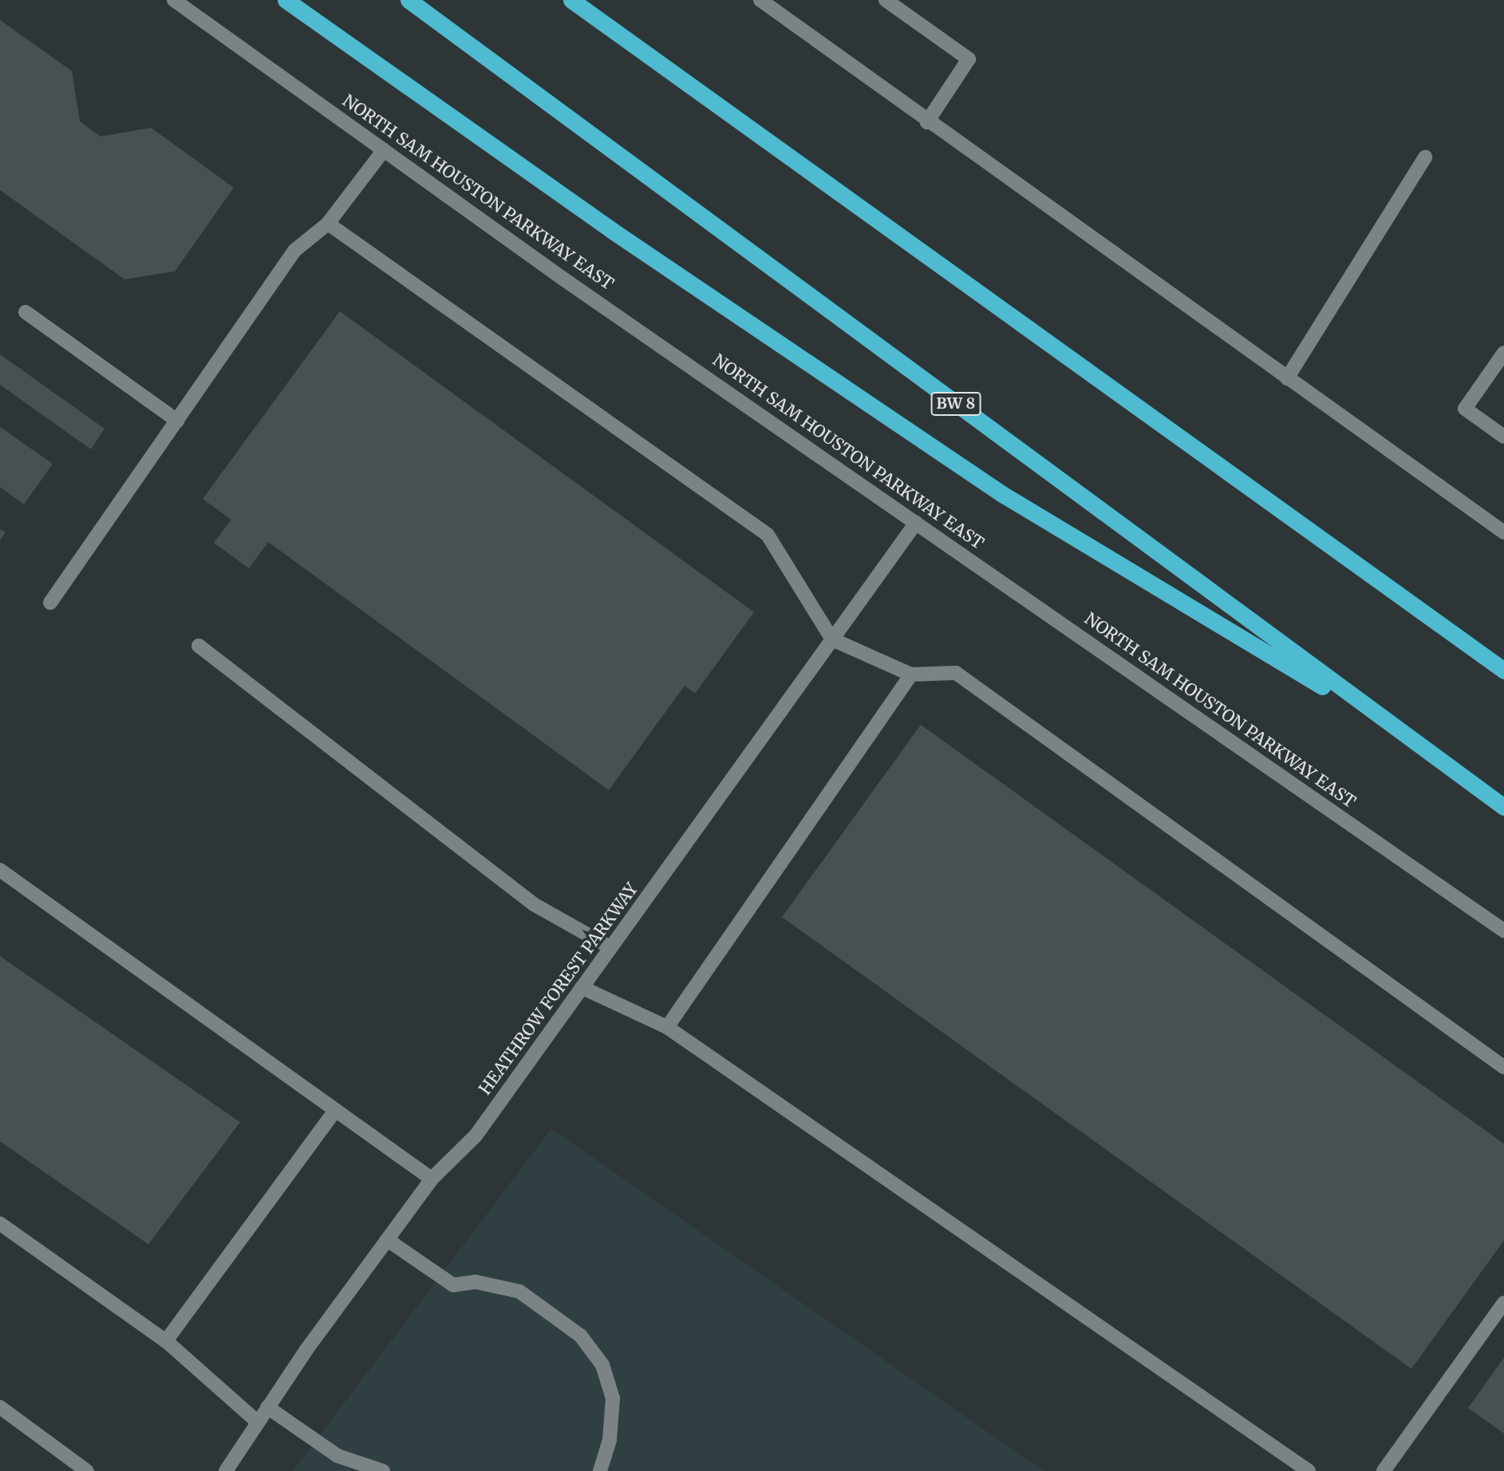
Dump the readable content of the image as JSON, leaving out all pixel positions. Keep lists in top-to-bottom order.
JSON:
{
  "streets": {
    "highway": ["BW 8"],
    "main road": ["NORTH SAM HOUSTON PARKWAY EAST", "HEATHROW FOREST PARKWAY"]
  },
  "crossings": [
    ["NORTH SAM HOUSTON PARKWAY EAST", "HEATHROW FOREST PARKWAY"]
  ]
}
